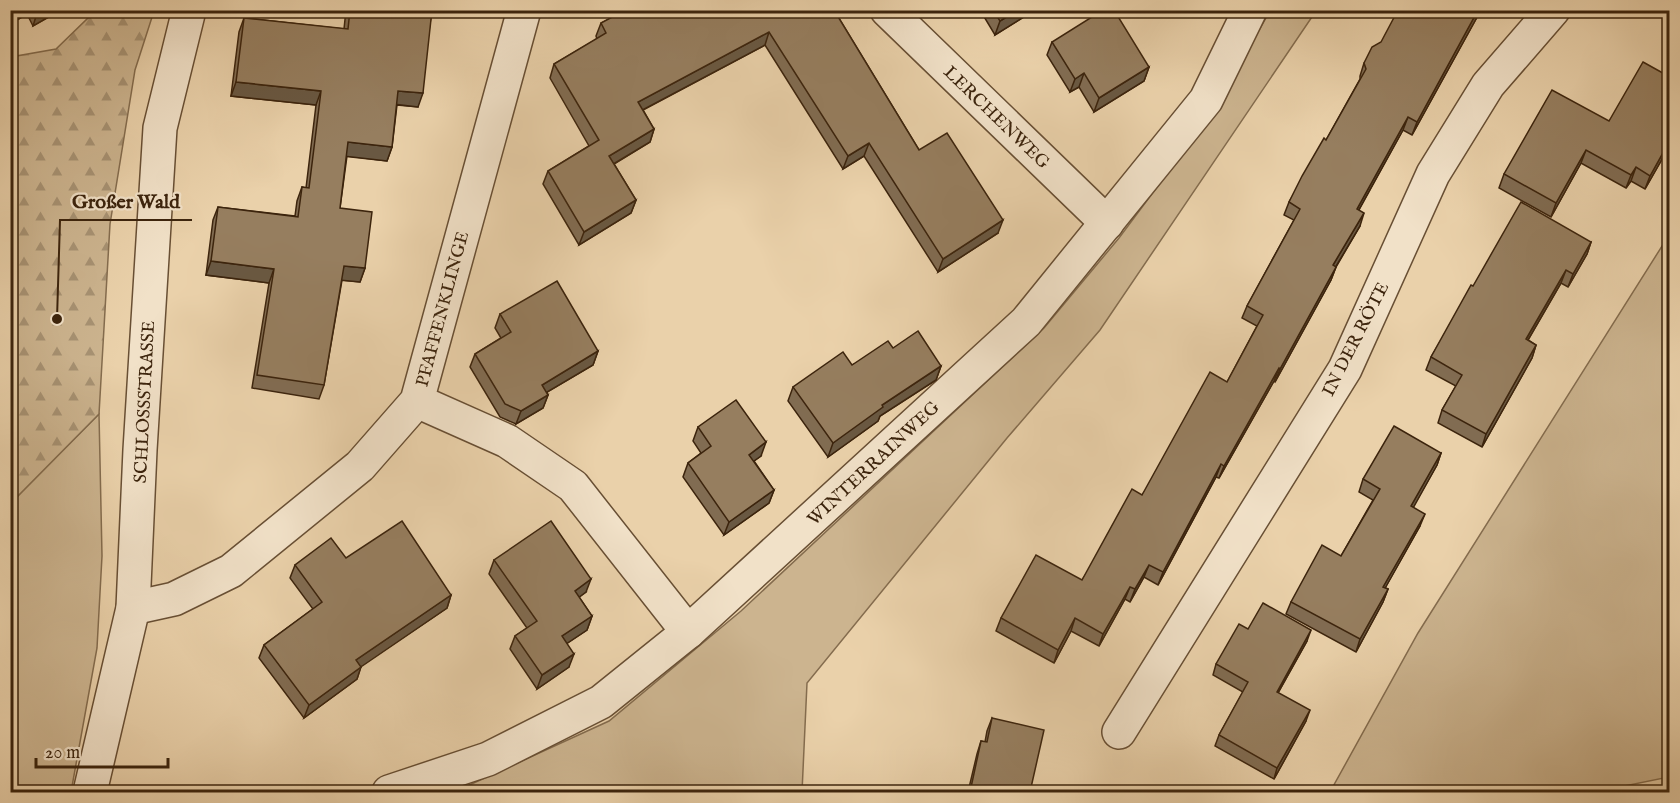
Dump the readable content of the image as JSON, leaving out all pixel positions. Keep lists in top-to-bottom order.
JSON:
{
  "streets": {
    "street": [
      "LERCHENWEG",
      "PFAFFENKLINGE",
      "IN DER RÖTE",
      "SCHLOSSSTRASSE",
      "WINTERRAINWEG"
    ]
  },
  "crossings": [
    ["LERCHENWEG", "WINTERRAINWEG"],
    ["PFAFFENKLINGE", "SCHLOSSSTRASSE"]
  ],
  "places": ["Großer Wald"],
  "scale_bar": "20 m"
}
